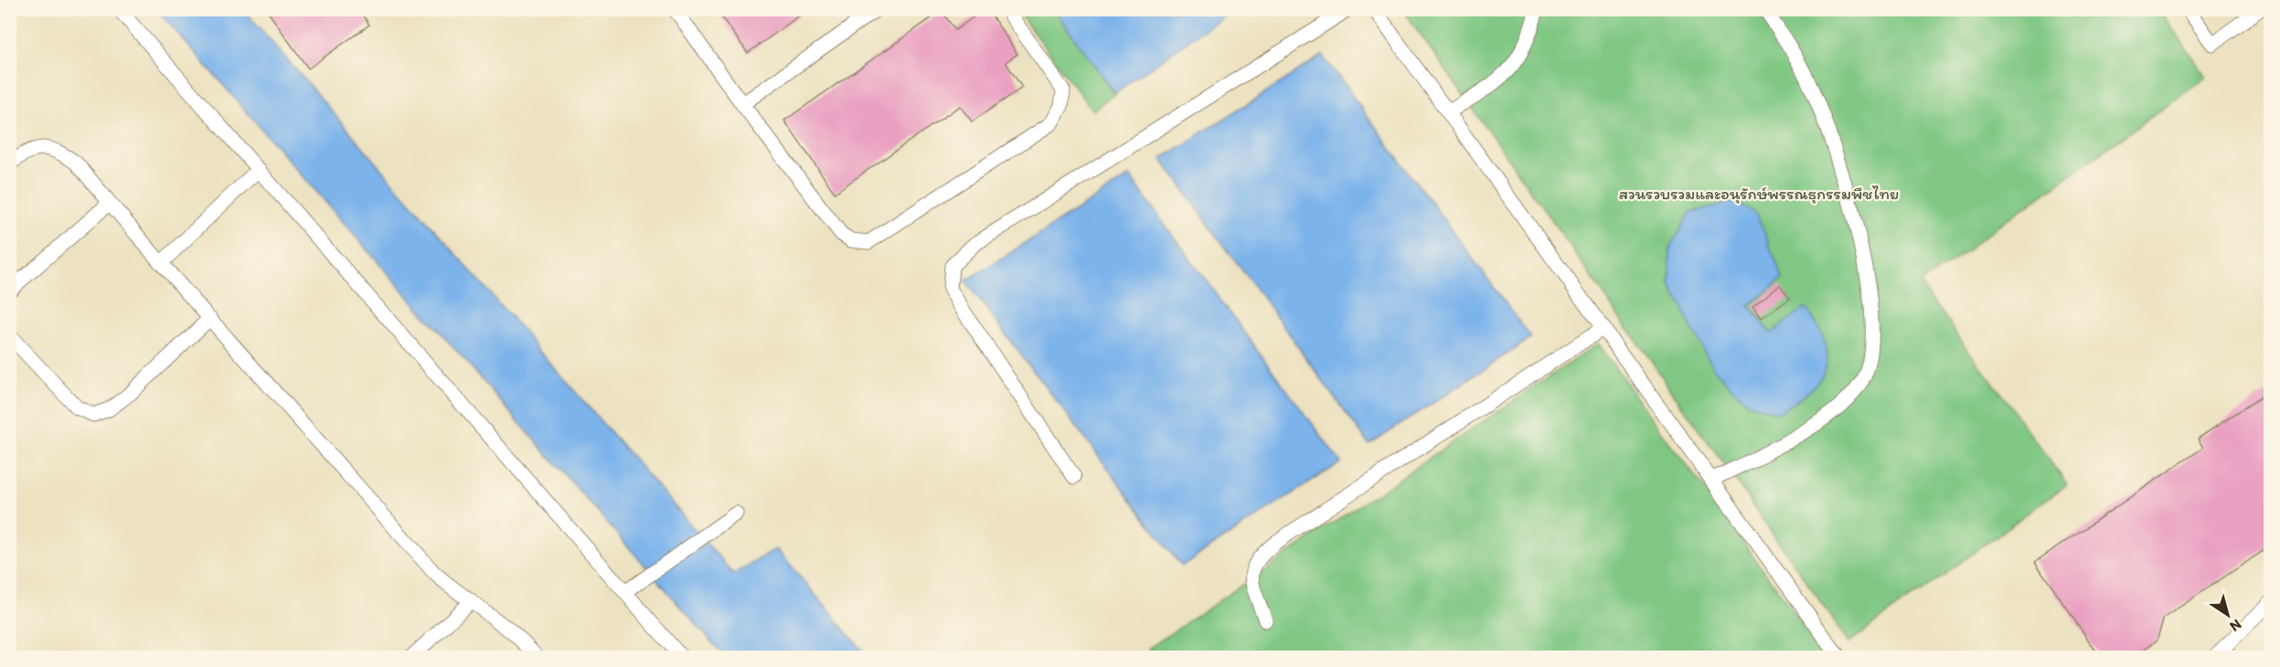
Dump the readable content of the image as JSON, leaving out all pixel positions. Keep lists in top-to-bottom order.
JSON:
{
  "parks": ["สวนรวบรวมและอนุรักษ์พรรณธุกรรมพืชไทย"],
  "north": "bottom right"
}
